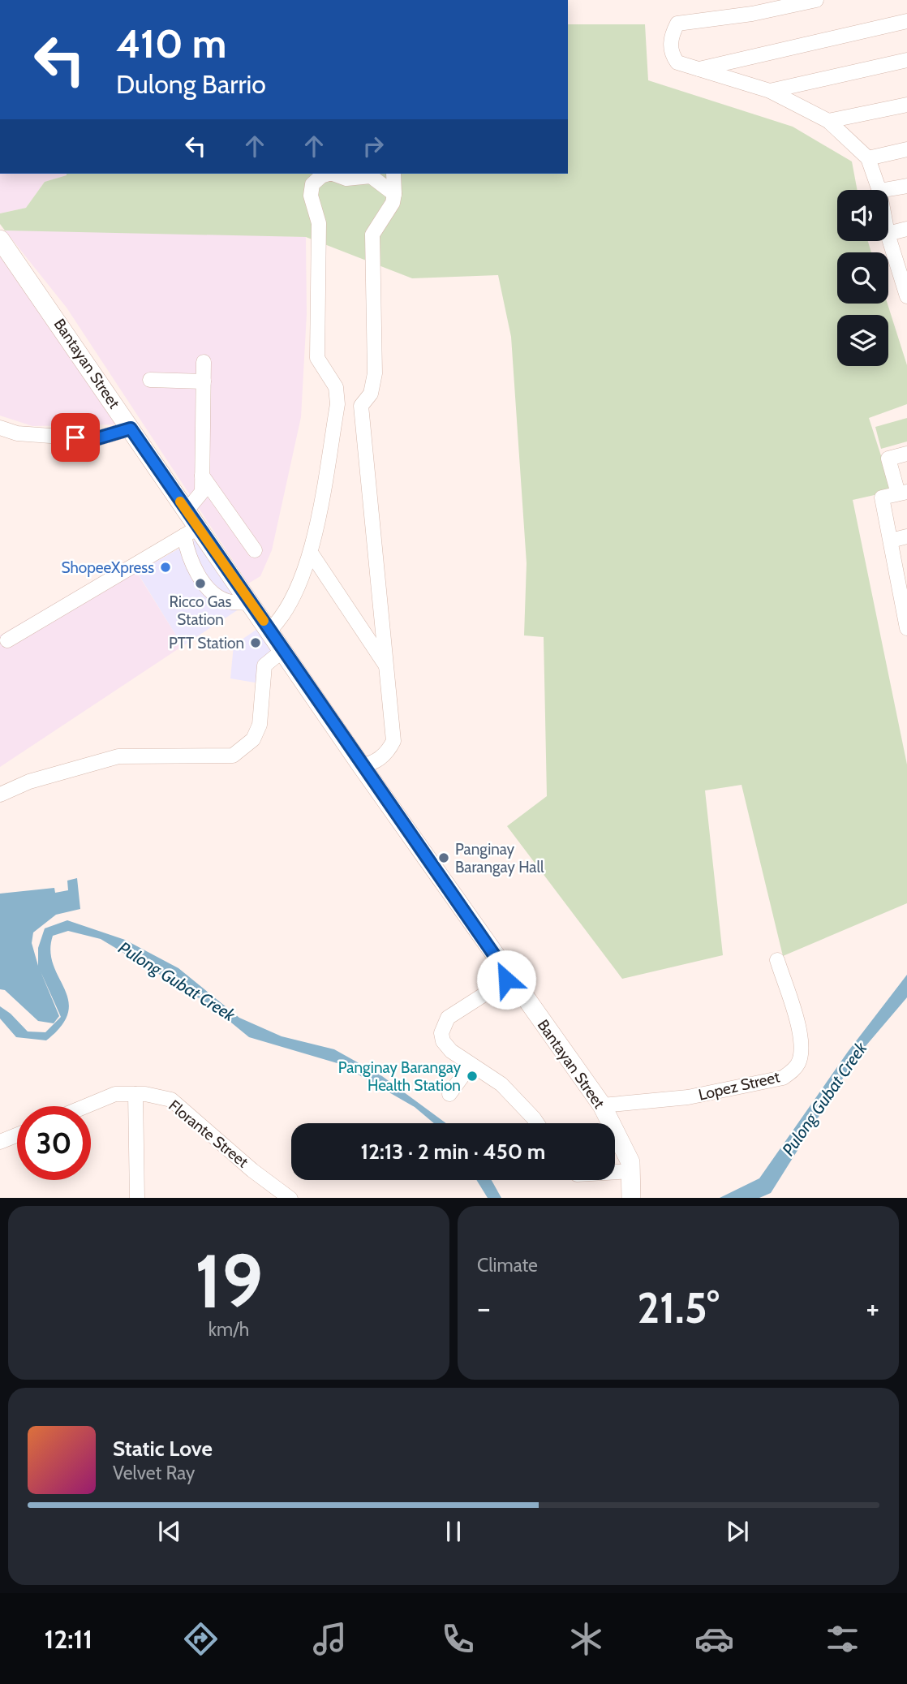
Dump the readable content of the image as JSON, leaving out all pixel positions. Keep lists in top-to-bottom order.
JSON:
{
  "streets": {
    "main road": ["Bantayan Street"],
    "street": ["Lopez Street", "Florante Street"]
  },
  "crossings": [
    ["Bantayan Street", "Lopez Street"]
  ],
  "water": ["Pulong Gubat Creek"],
  "places": [
    "ShopeeXpress",
    "Ricco Gas Station",
    "PTT Station",
    "Panginay Barangay Hall",
    "Panginay Barangay Health Station"
  ],
  "page": {
    "turn": ["410 m", "Dulong Barrio"],
    "limit": "30",
    "trip": "12:13 · 2 min · 450 m",
    "tile": [
      ["19", "km/h"],
      "Climate"
    ],
    "heat": ["−", "21.5°", "+"],
    "song": ["Static Love", "Velvet Ray"],
    "tabs": "12:11"
  }
}
